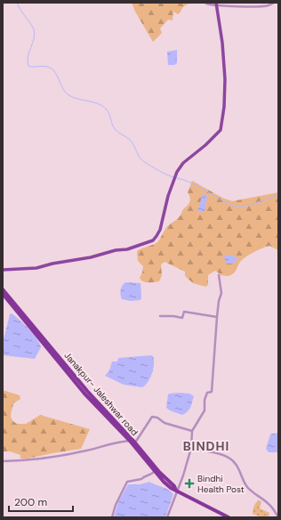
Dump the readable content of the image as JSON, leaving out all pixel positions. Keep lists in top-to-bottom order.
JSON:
{
  "streets": {
    "highway": ["Janakpur- Jaleshwar road"]
  },
  "districts": ["BINDHI"],
  "places": {
    "health": ["Bindhi Health Post"]
  },
  "scale_bar": "200 m"
}
